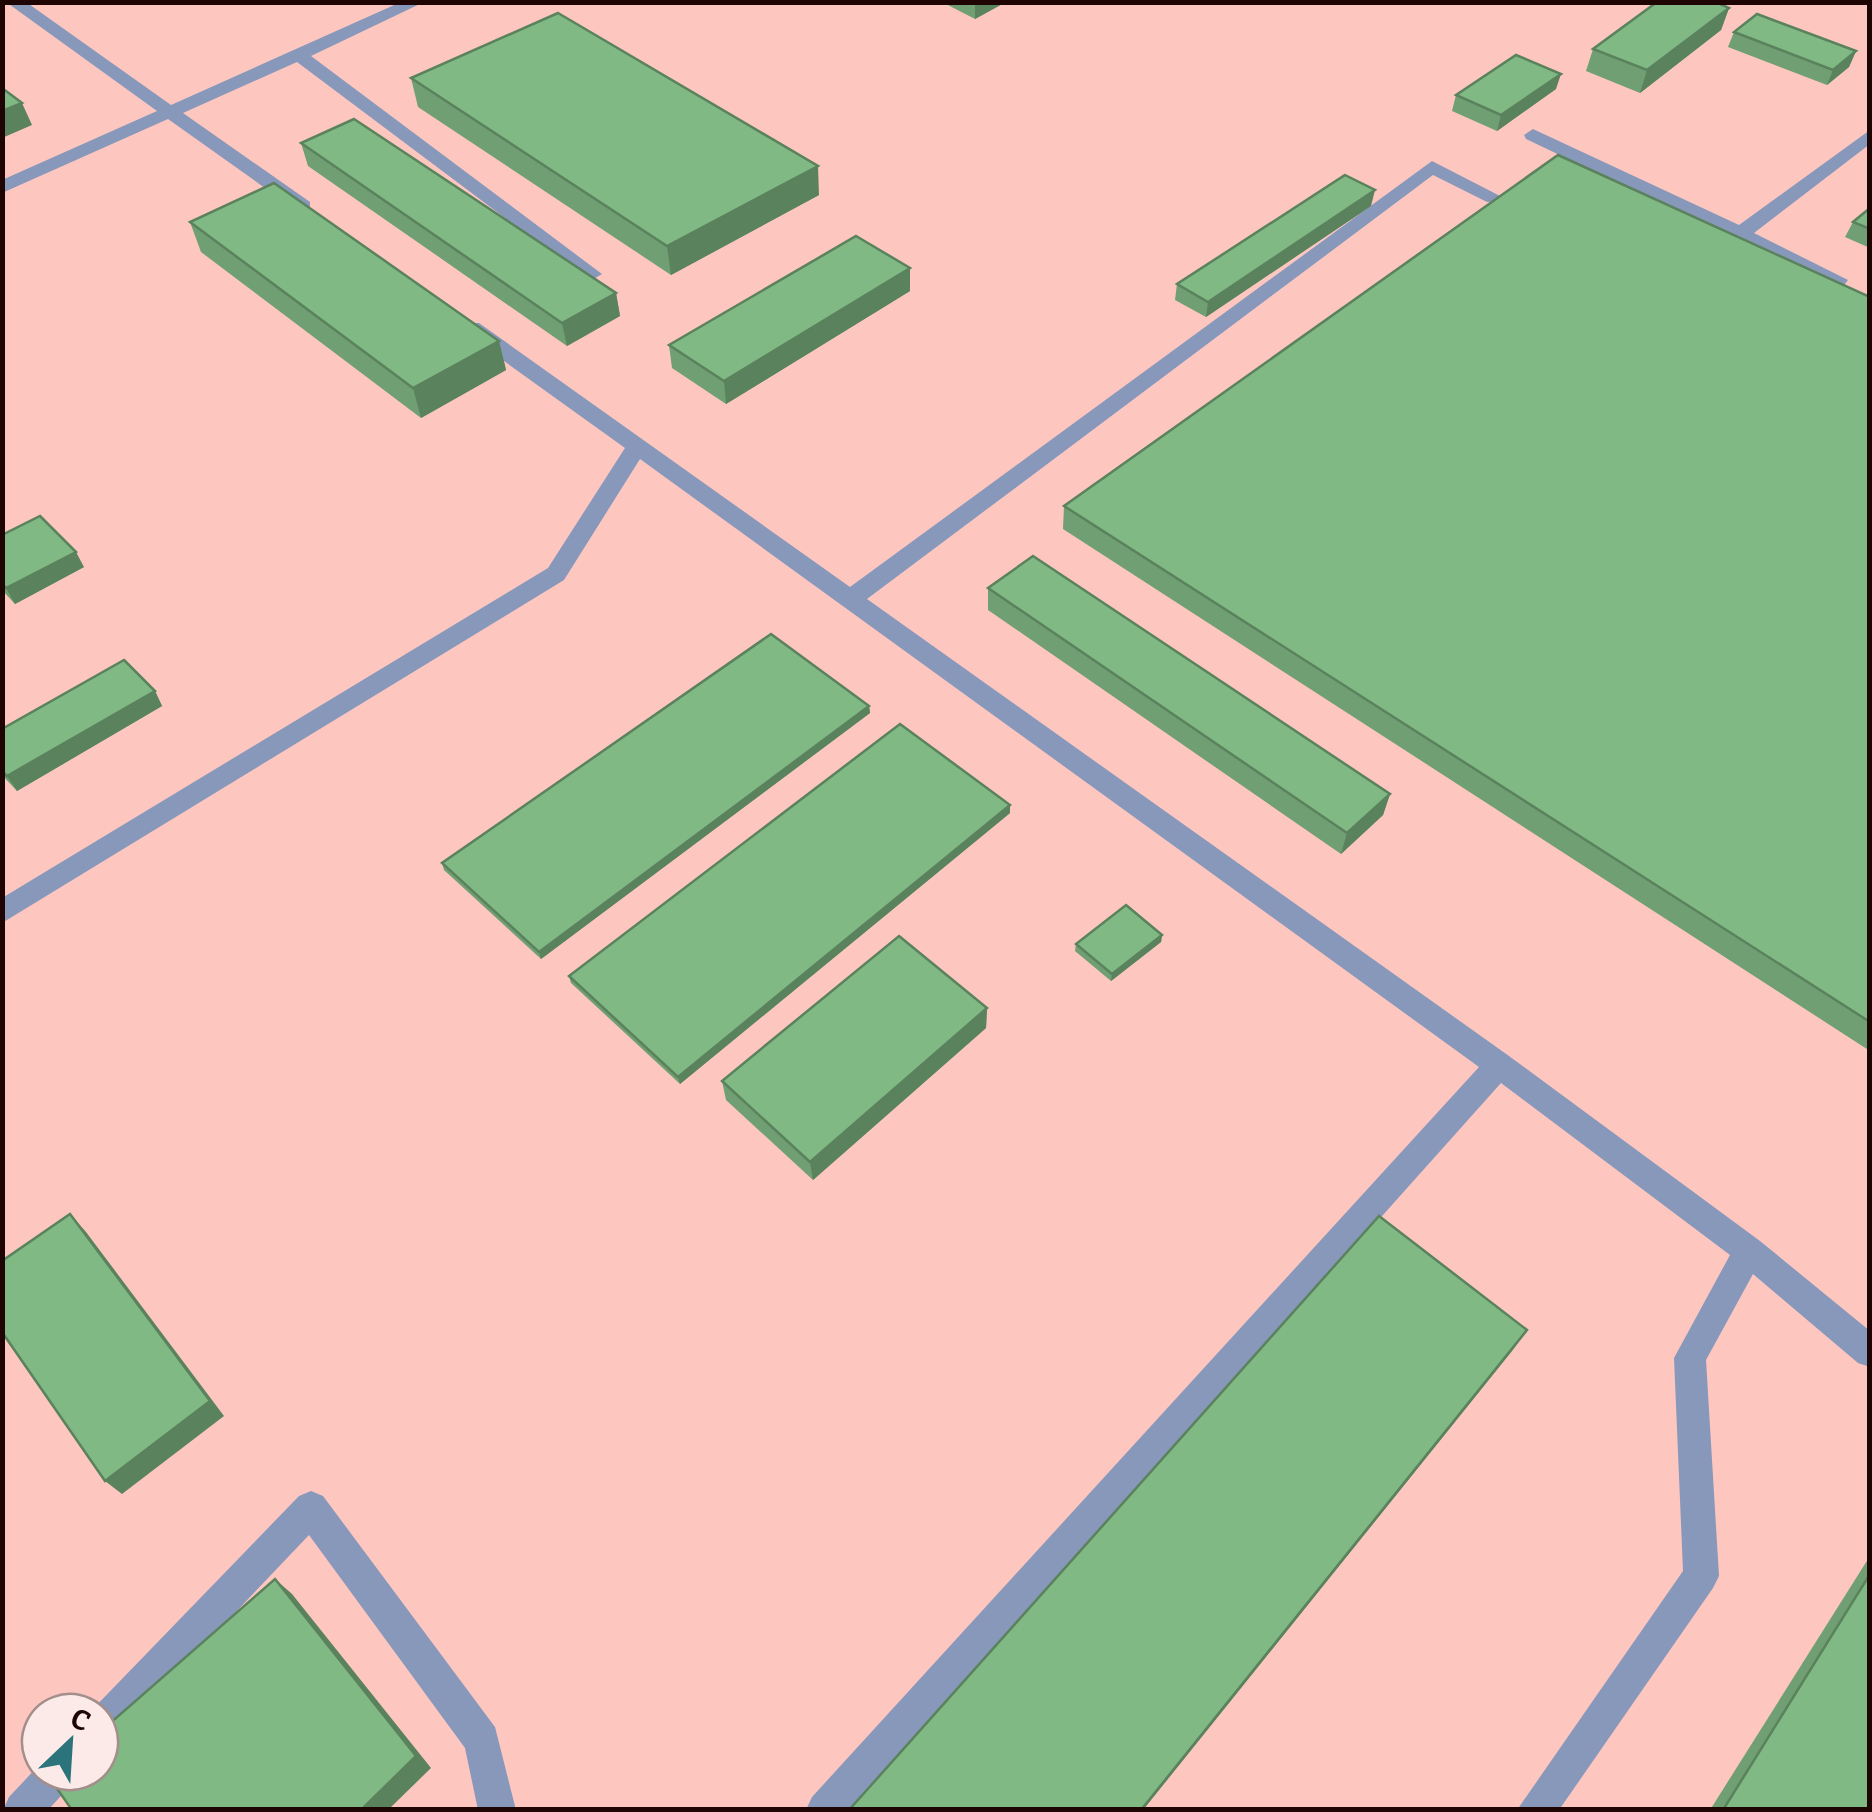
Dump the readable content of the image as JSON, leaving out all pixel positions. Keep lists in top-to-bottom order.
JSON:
{
  "north": "top right"
}
